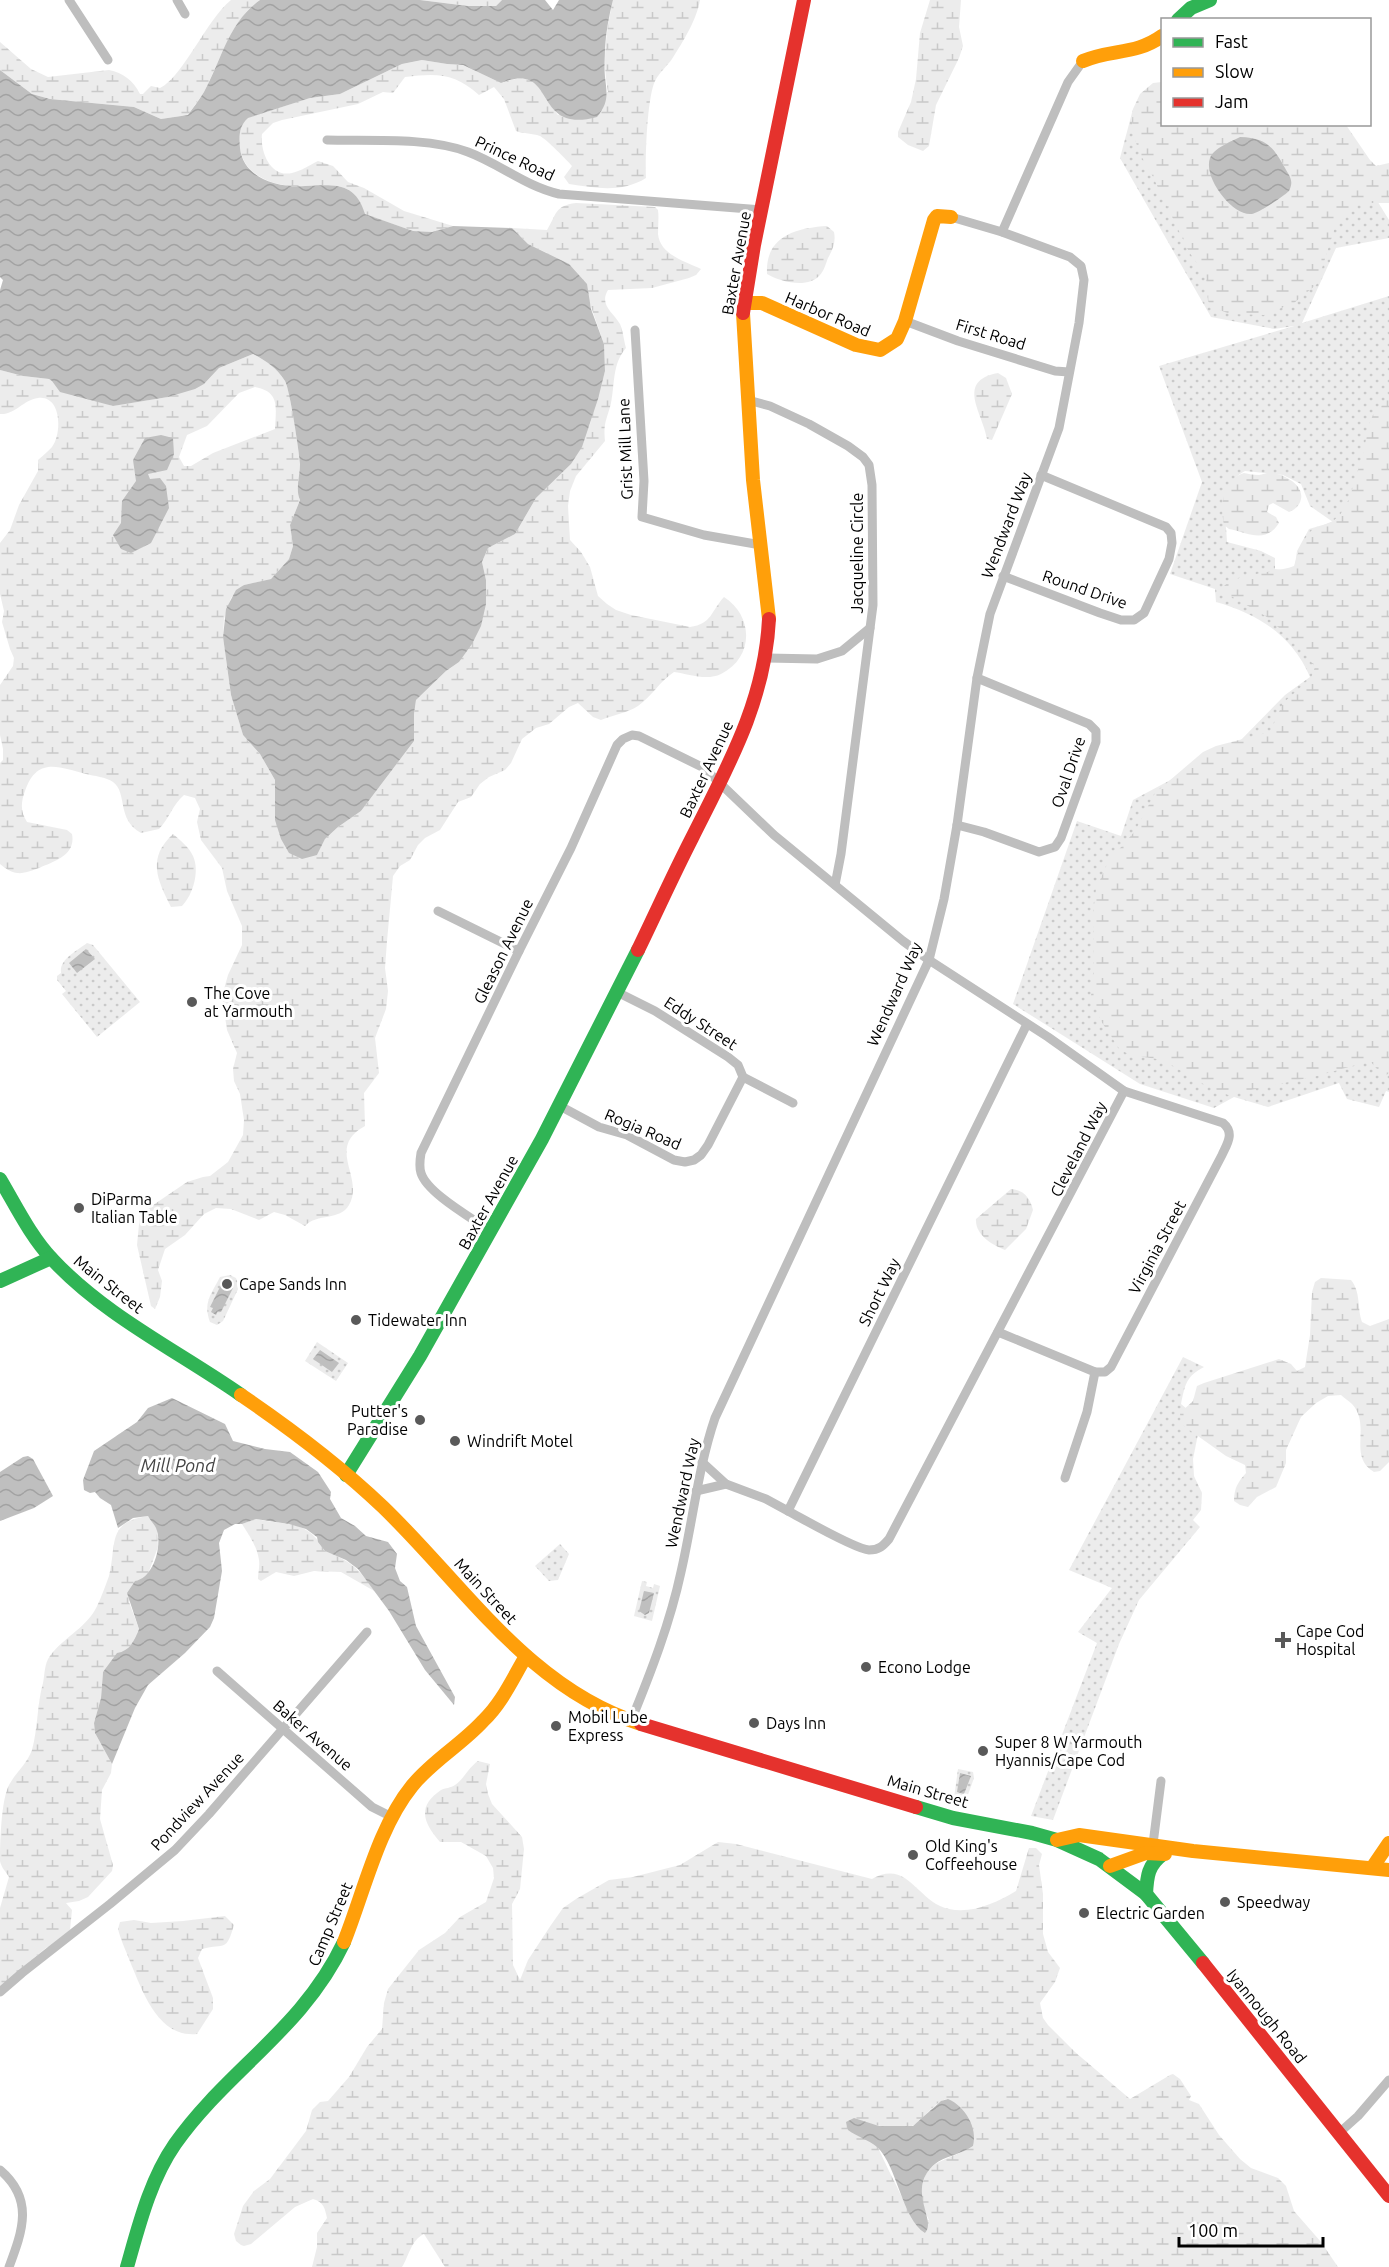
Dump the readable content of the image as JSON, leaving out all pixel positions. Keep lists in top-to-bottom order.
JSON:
{
  "streets": {
    "main road": [
      "Baxter Avenue",
      "Harbor Road",
      "Main Street",
      "Camp Street",
      "Iyannough Road"
    ],
    "street": [
      "Prince Road",
      "First Road",
      "Grist Mill Lane",
      "Wendward Way",
      "Jacqueline Circle",
      "Round Drive",
      "Oval Drive",
      "Gleason Avenue",
      "Eddy Street",
      "Rogia Road",
      "Cleveland Way",
      "Virginia Street",
      "Short Way",
      "Baker Avenue",
      "Pondview Avenue"
    ]
  },
  "crossings": [
    ["Prince Road", "Baxter Avenue"],
    ["Baxter Avenue", "Harbor Road"],
    ["Baxter Avenue", "Grist Mill Lane"],
    ["Baxter Avenue", "Jacqueline Circle"],
    ["Baxter Avenue", "Gleason Avenue"],
    ["Baxter Avenue", "Eddy Street"],
    ["Baxter Avenue", "Rogia Road"],
    ["Baxter Avenue", "Cleveland Way"],
    ["Baxter Avenue", "Main Street"],
    ["Harbor Road", "First Road"],
    ["First Road", "Wendward Way"],
    ["Wendward Way", "Round Drive"],
    ["Wendward Way", "Oval Drive"],
    ["Wendward Way", "Cleveland Way"],
    ["Wendward Way", "Main Street"],
    ["Jacqueline Circle", "Cleveland Way"],
    ["Gleason Avenue", "Cleveland Way"],
    ["Eddy Street", "Rogia Road"],
    ["Cleveland Way", "Virginia Street"],
    ["Cleveland Way", "Short Way"],
    ["Main Street", "Camp Street"],
    ["Main Street", "Iyannough Road"],
    ["Baker Avenue", "Pondview Avenue"],
    ["Baker Avenue", "Camp Street"]
  ],
  "water": ["Mill Pond"],
  "places": {
    "other": [
      "The Cove at Yarmouth",
      "DiParma Italian Table",
      "Cape Sands Inn",
      "Tidewater Inn",
      "Putter's Paradise",
      "Windrift Motel",
      "Econo Lodge",
      "Days Inn",
      "Mobil Lube Express",
      "Super 8 W Yarmouth Hyannis/Cape Cod",
      "Old King's Coffeehouse",
      "Speedway",
      "Electric Garden"
    ],
    "health": ["Cape Cod Hospital"]
  },
  "legend": ["Fast", "Slow", "Jam"],
  "scale_bar": "100 m"
}
